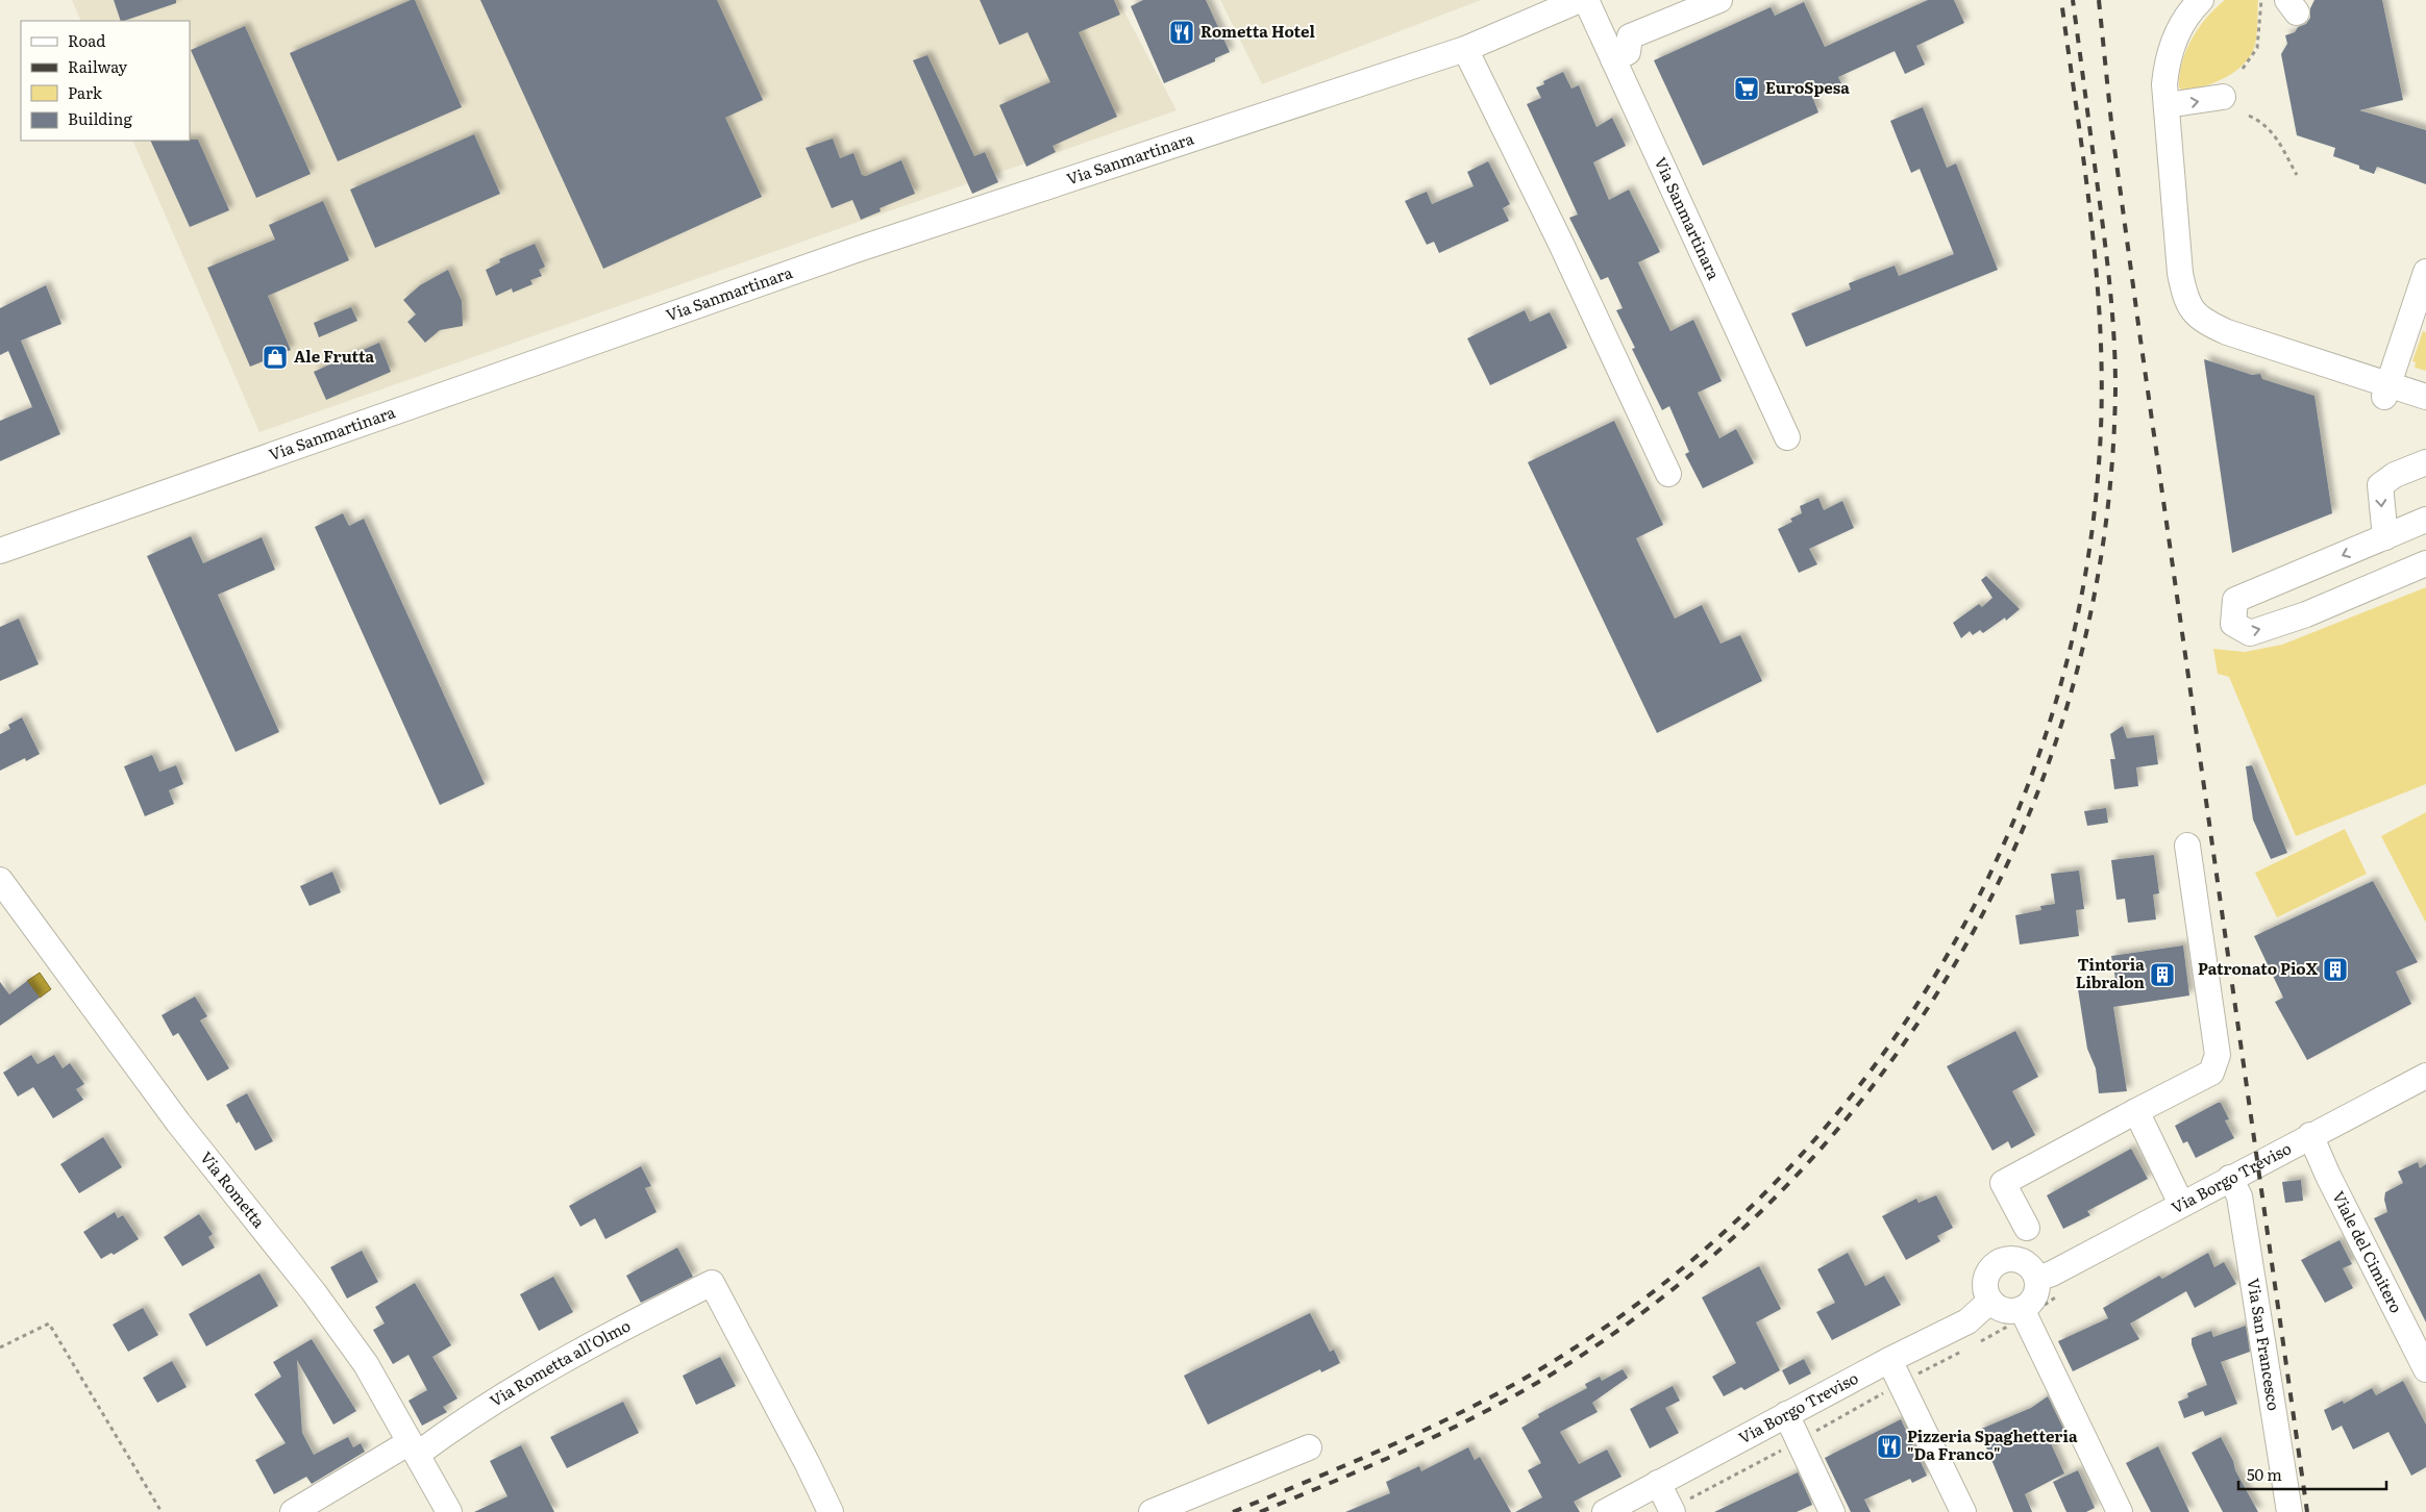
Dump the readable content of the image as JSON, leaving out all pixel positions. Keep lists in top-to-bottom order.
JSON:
{
  "streets": {
    "street": [
      "Via Sanmartinara",
      "Via Borgo Treviso",
      "Via Rometta",
      "Viale del Cimitero",
      "Via San Francesco",
      "Via Rometta all'Olmo"
    ]
  },
  "crossings": [
    ["Via Borgo Treviso", "Viale del Cimitero"],
    ["Via Borgo Treviso", "Via San Francesco"],
    ["Via Rometta", "Via Rometta all'Olmo"]
  ],
  "places": {
    "restaurant": ["Rometta Hotel", "Pizzeria Spaghetteria \"Da Franco\""],
    "supermarket": ["EuroSpesa"],
    "shop": ["Ale Frutta"],
    "building": ["Patronato PioX", "Tintoria Libralon"]
  },
  "legend": [
    "Road",
    "Railway",
    "Park",
    "Building"
  ],
  "scale_bar": "50 m"
}
